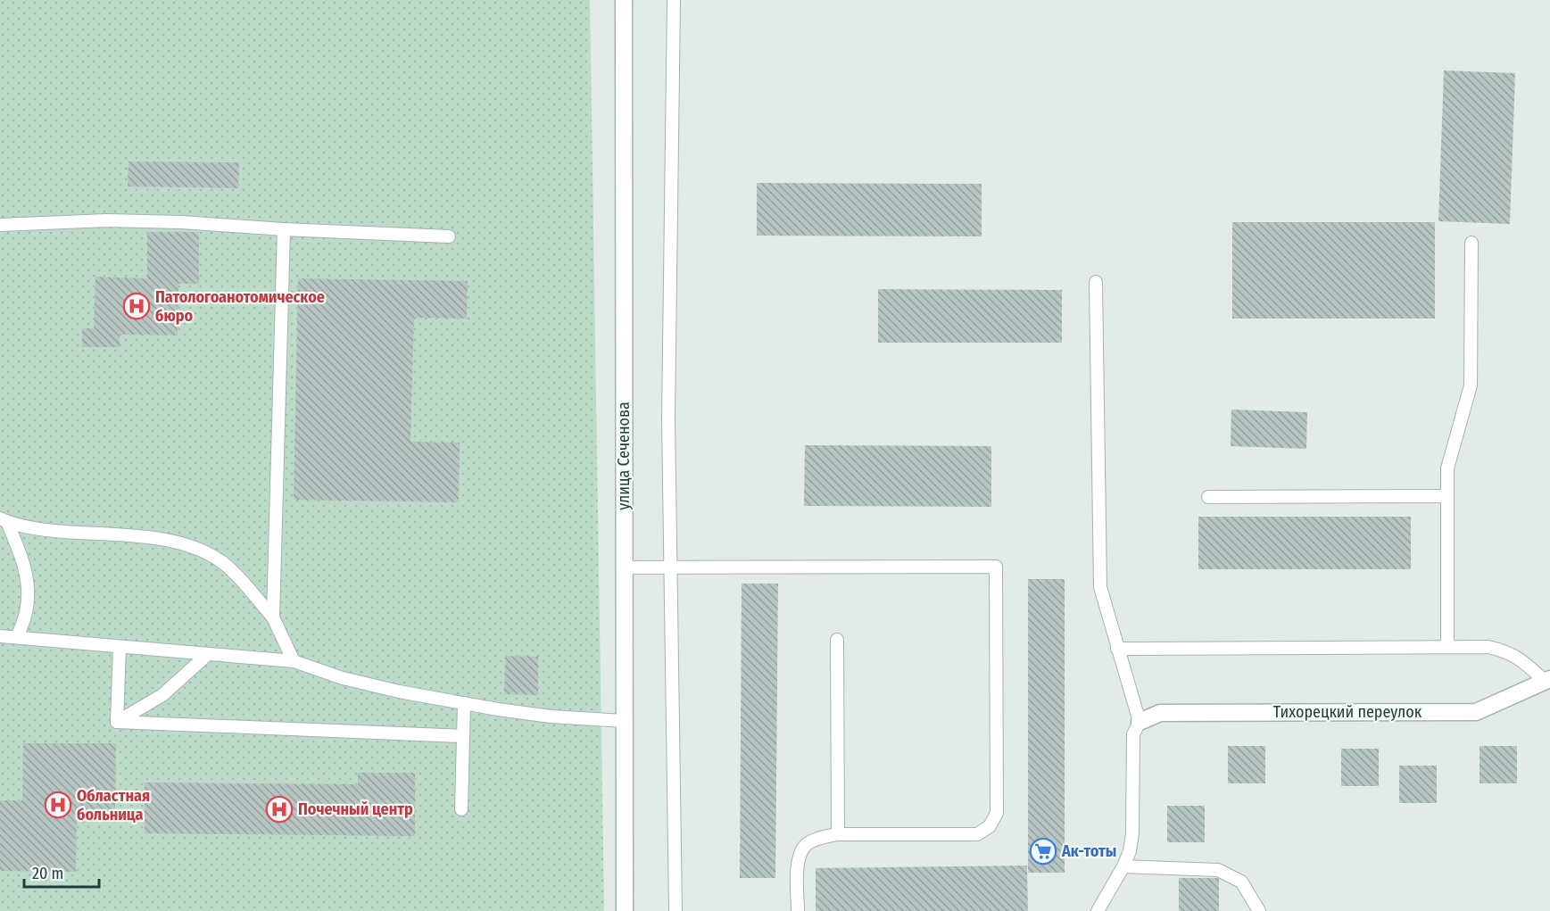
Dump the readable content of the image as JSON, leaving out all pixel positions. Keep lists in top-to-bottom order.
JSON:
{
  "streets": {
    "street": ["улица Сеченова", "Тихорецкий переулок"]
  },
  "places": {
    "hospital": ["Патологоанотомическое бюро", "Областная больница", "Почечный центр"],
    "supermarket": ["Ак-тоты"]
  },
  "scale_bar": "20 m"
}
